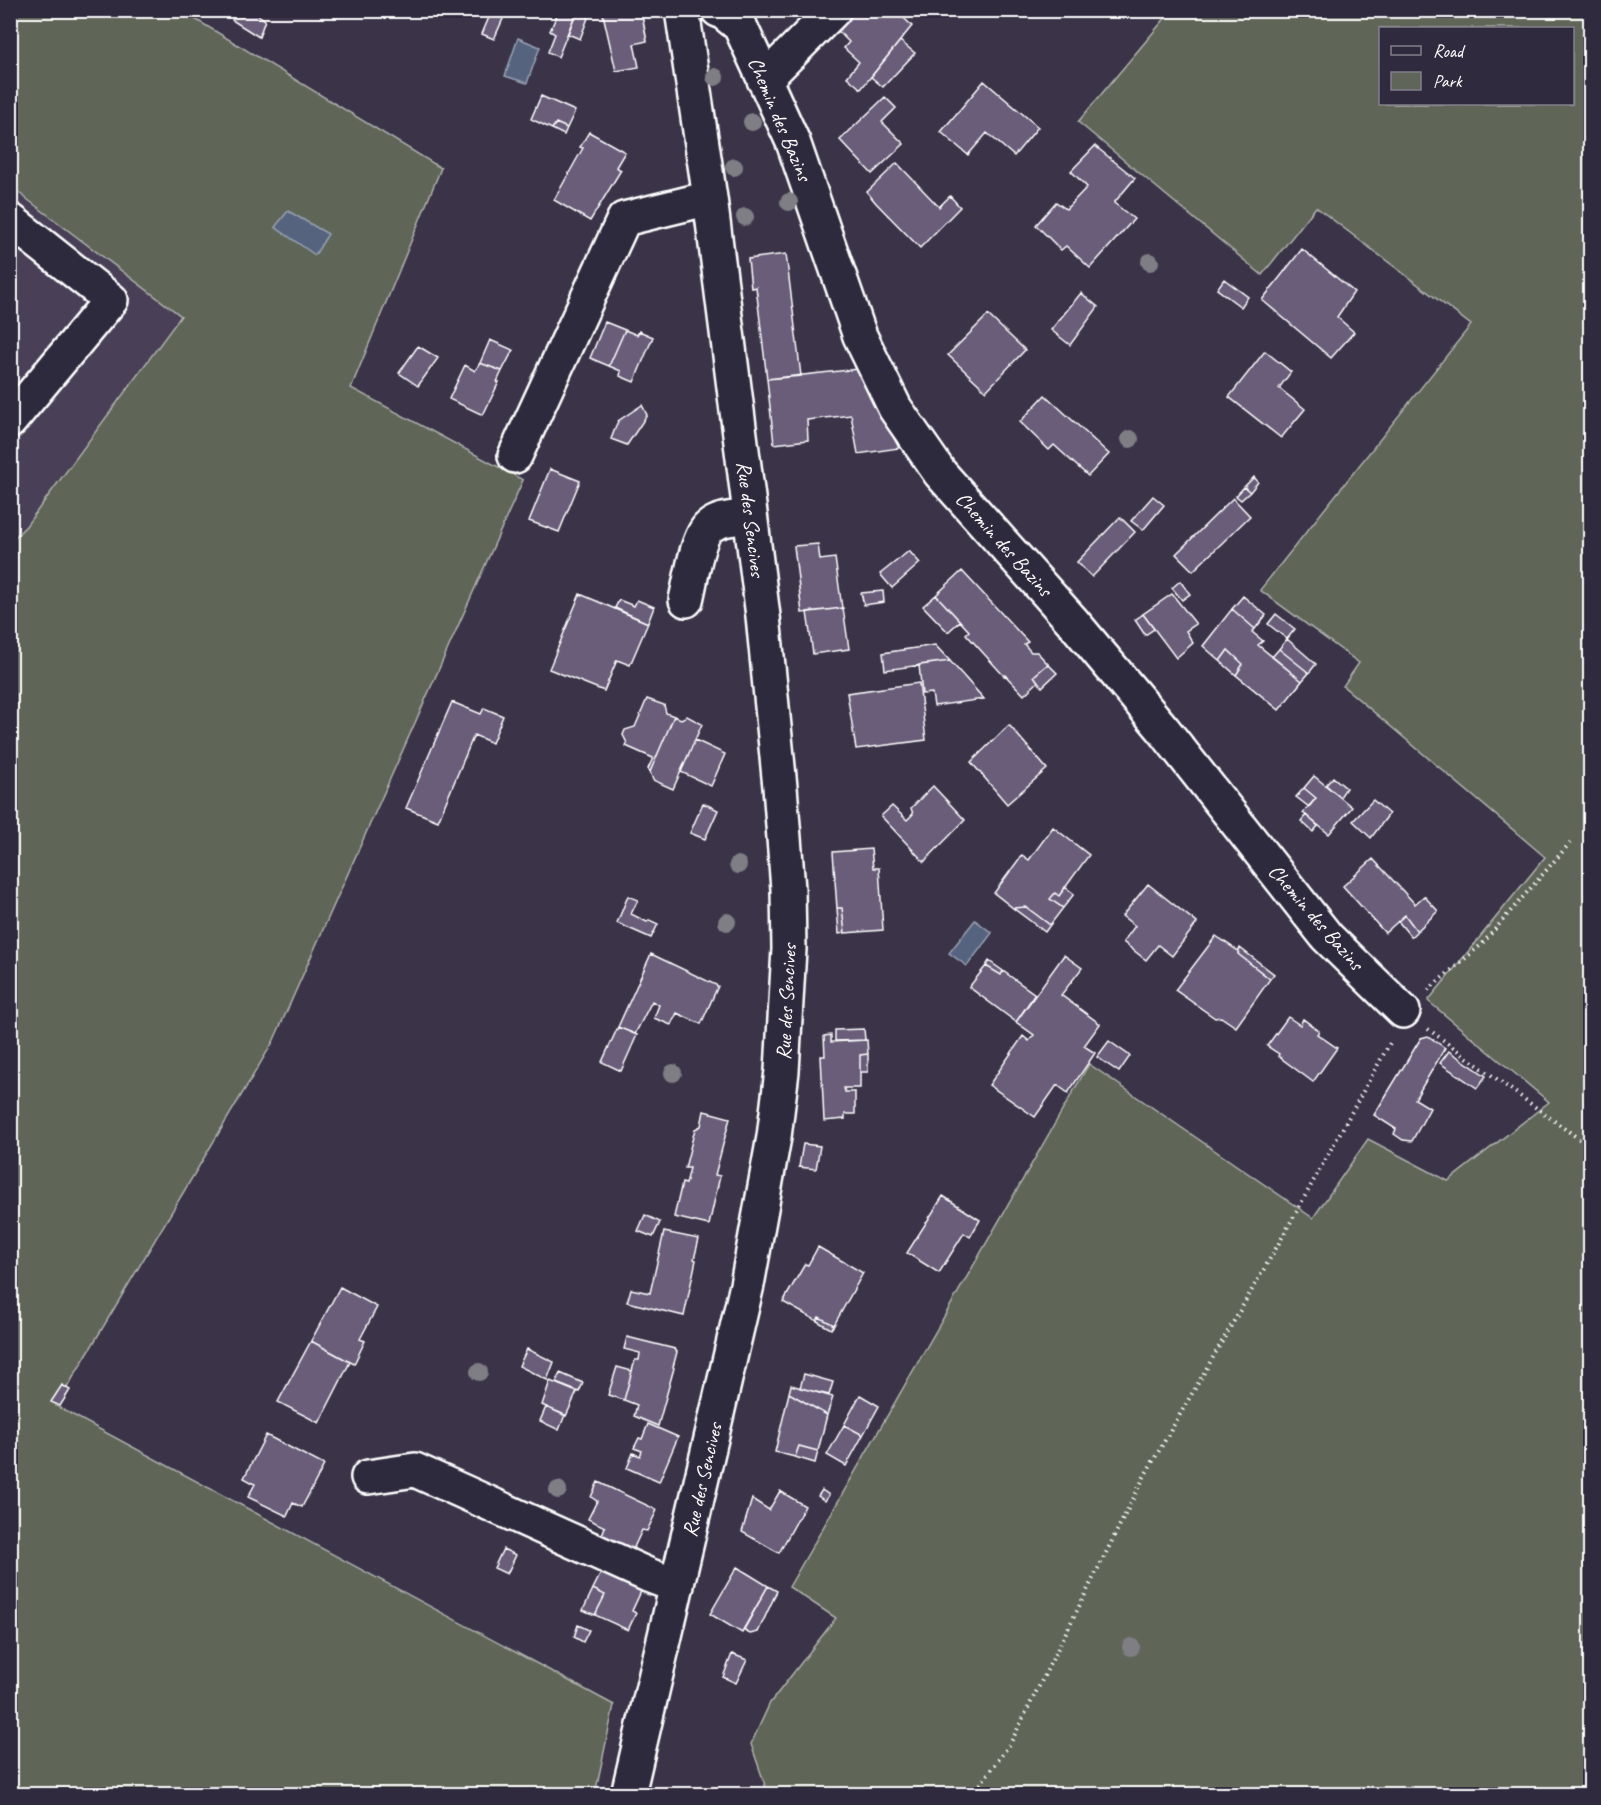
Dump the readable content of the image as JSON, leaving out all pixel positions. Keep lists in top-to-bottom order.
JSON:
{
  "streets": {
    "street": ["Chemin des Bazins", "Rue des Sencives"]
  },
  "legend": ["Road", "Park"]
}
